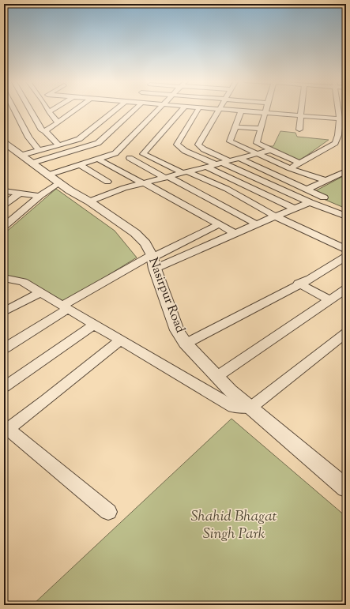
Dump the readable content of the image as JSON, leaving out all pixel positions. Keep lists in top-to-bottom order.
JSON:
{
  "streets": {
    "street": ["Nasirpur Road"]
  },
  "parks": ["Shahid Bhagat Singh Park"]
}
